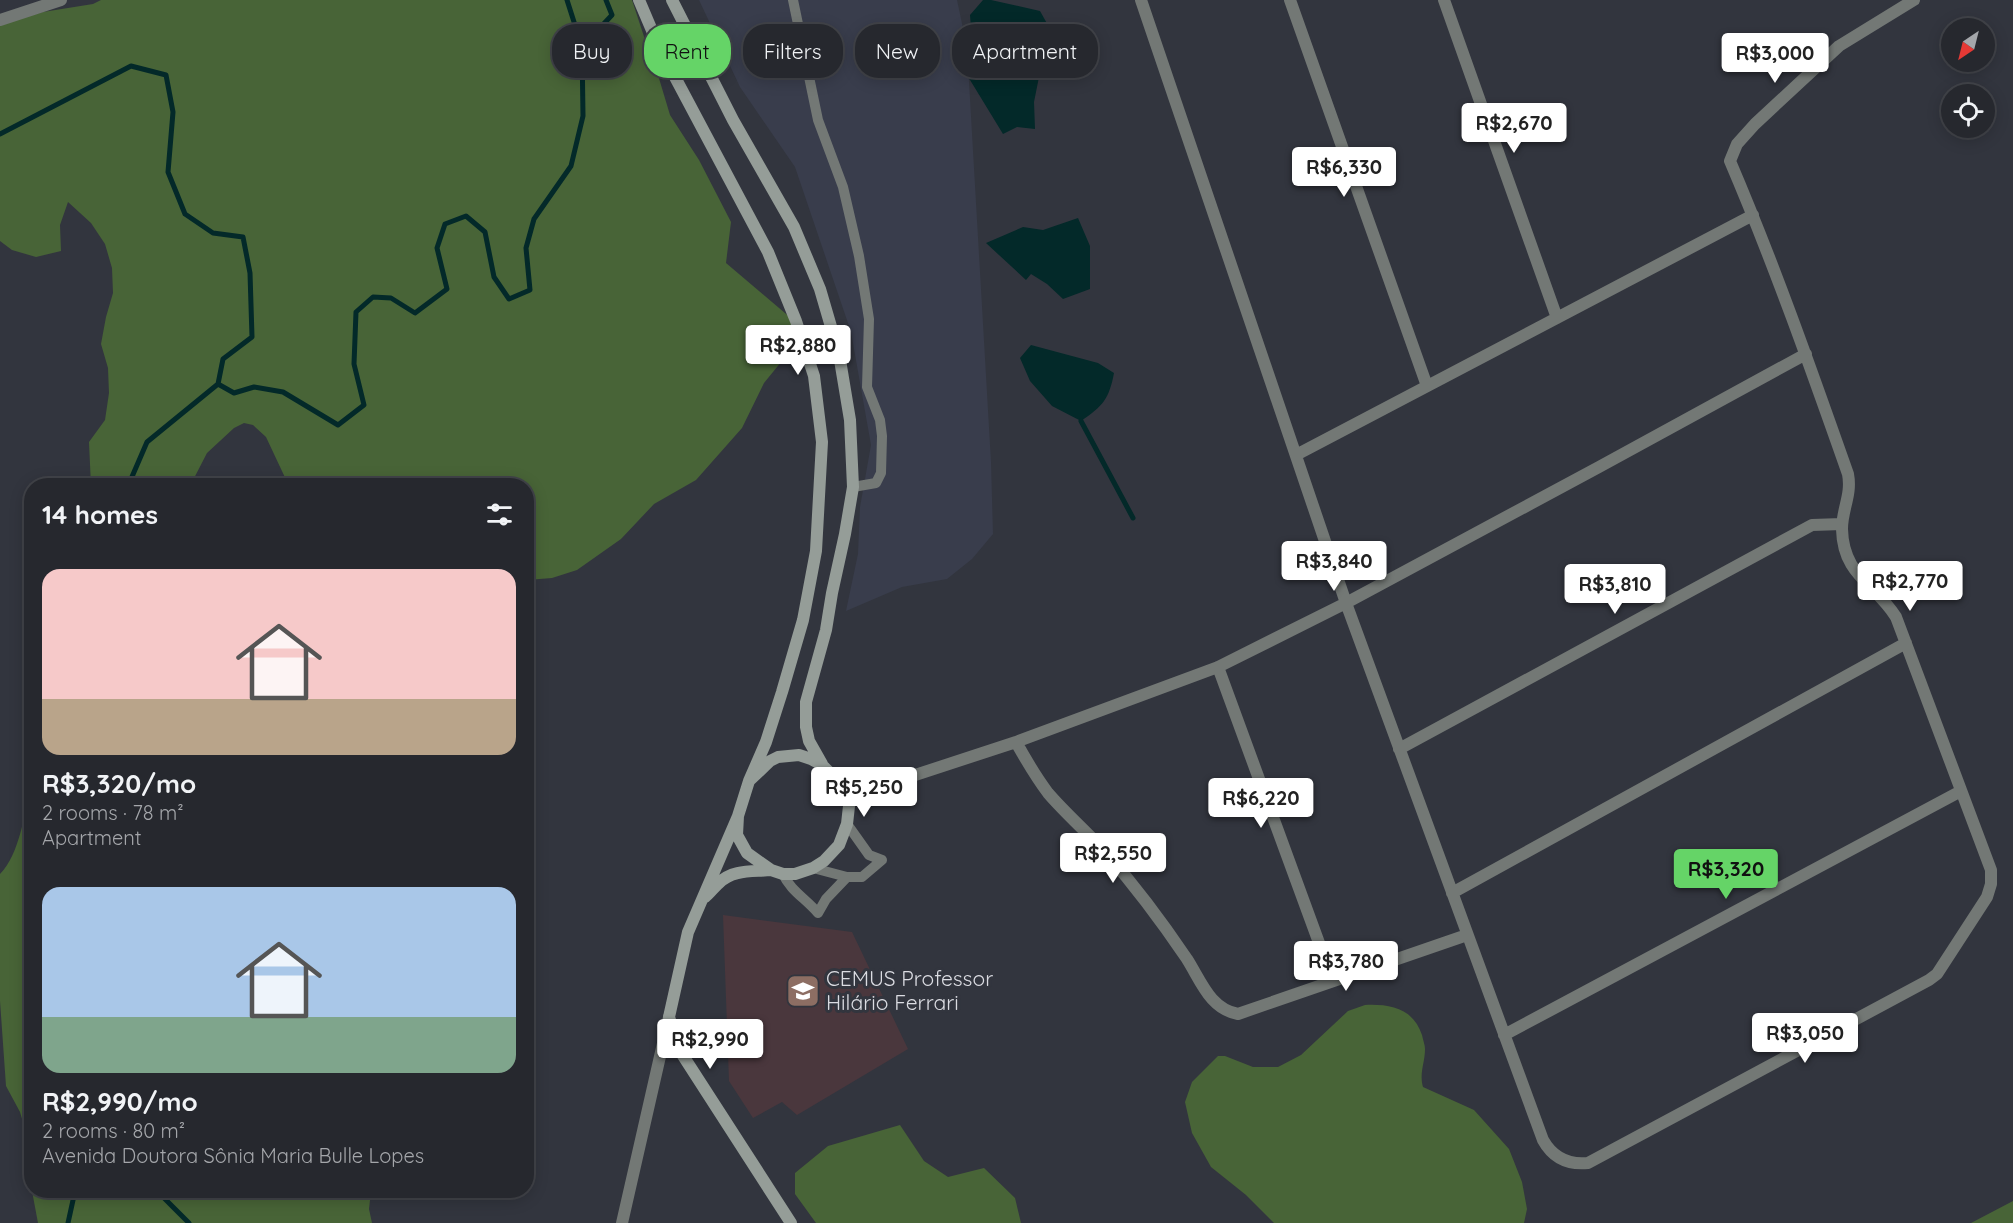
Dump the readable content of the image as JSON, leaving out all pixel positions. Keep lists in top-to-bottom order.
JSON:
{
  "places": {
    "school or university": ["CEMUS Professor Hilário Ferrari"]
  },
  "north": "bottom left",
  "page": {
    "chip": [
      "Buy",
      "Rent",
      "Filters",
      "New",
      "Apartment"
    ],
    "price": [
      "R$3,000",
      "R$2,670",
      "R$6,330",
      "R$2,880",
      "R$3,840",
      "R$2,770",
      "R$3,810",
      "R$5,250",
      "R$6,220",
      "R$2,550",
      "R$3,320",
      "R$3,780",
      "R$3,050",
      "R$2,990"
    ],
    "heading": "14 homes",
    "list": [
      {
        "name": "R$3,320/mo",
        "note": "2 rooms · 78 m² · Apartment"
      },
      {
        "name": "R$2,990/mo",
        "note": "2 rooms · 80 m² · Avenida Doutora Sônia Maria Bulle Lopes"
      }
    ]
  }
}
